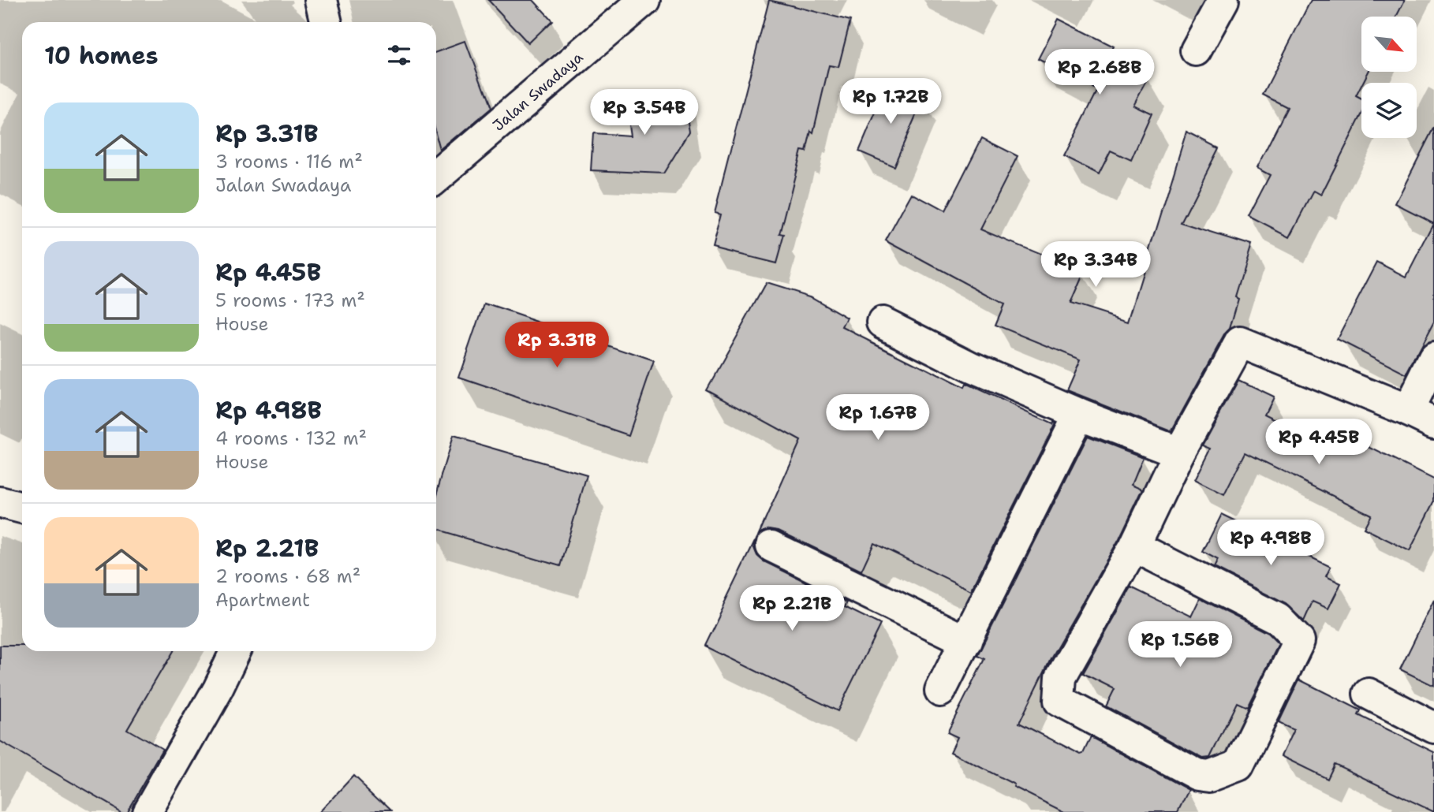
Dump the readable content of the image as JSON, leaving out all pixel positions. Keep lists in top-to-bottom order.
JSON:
{
  "streets": {
    "street": ["Jalan Swadaya"]
  },
  "north": "bottom right",
  "page": {
    "heading": "10 homes",
    "price": [
      "Rp 2.68B",
      "Rp 1.72B",
      "Rp 3.54B",
      "Rp 3.34B",
      "Rp 3.31B",
      "Rp 1.67B",
      "Rp 4.45B",
      "Rp 4.98B",
      "Rp 2.21B",
      "Rp 1.56B"
    ],
    "list": [
      {
        "name": "Rp 3.31B",
        "note": "3 rooms · 116 m² · Jalan Swadaya"
      },
      {
        "name": "Rp 4.45B",
        "note": "5 rooms · 173 m² · House"
      },
      {
        "name": "Rp 4.98B",
        "note": "4 rooms · 132 m² · House"
      },
      {
        "name": "Rp 2.21B",
        "note": "2 rooms · 68 m² · Apartment"
      }
    ]
  }
}
